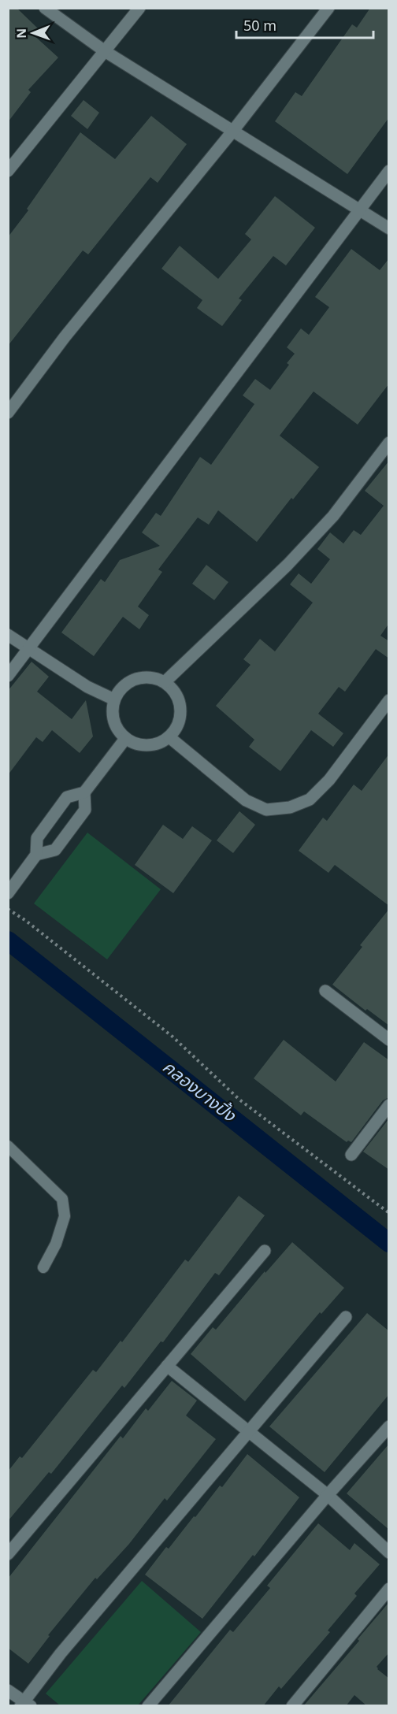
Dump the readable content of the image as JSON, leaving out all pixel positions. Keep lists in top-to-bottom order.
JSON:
{
  "water": ["คลองบางปิ้ง"],
  "scale_bar": "50 m",
  "north": "left"
}
